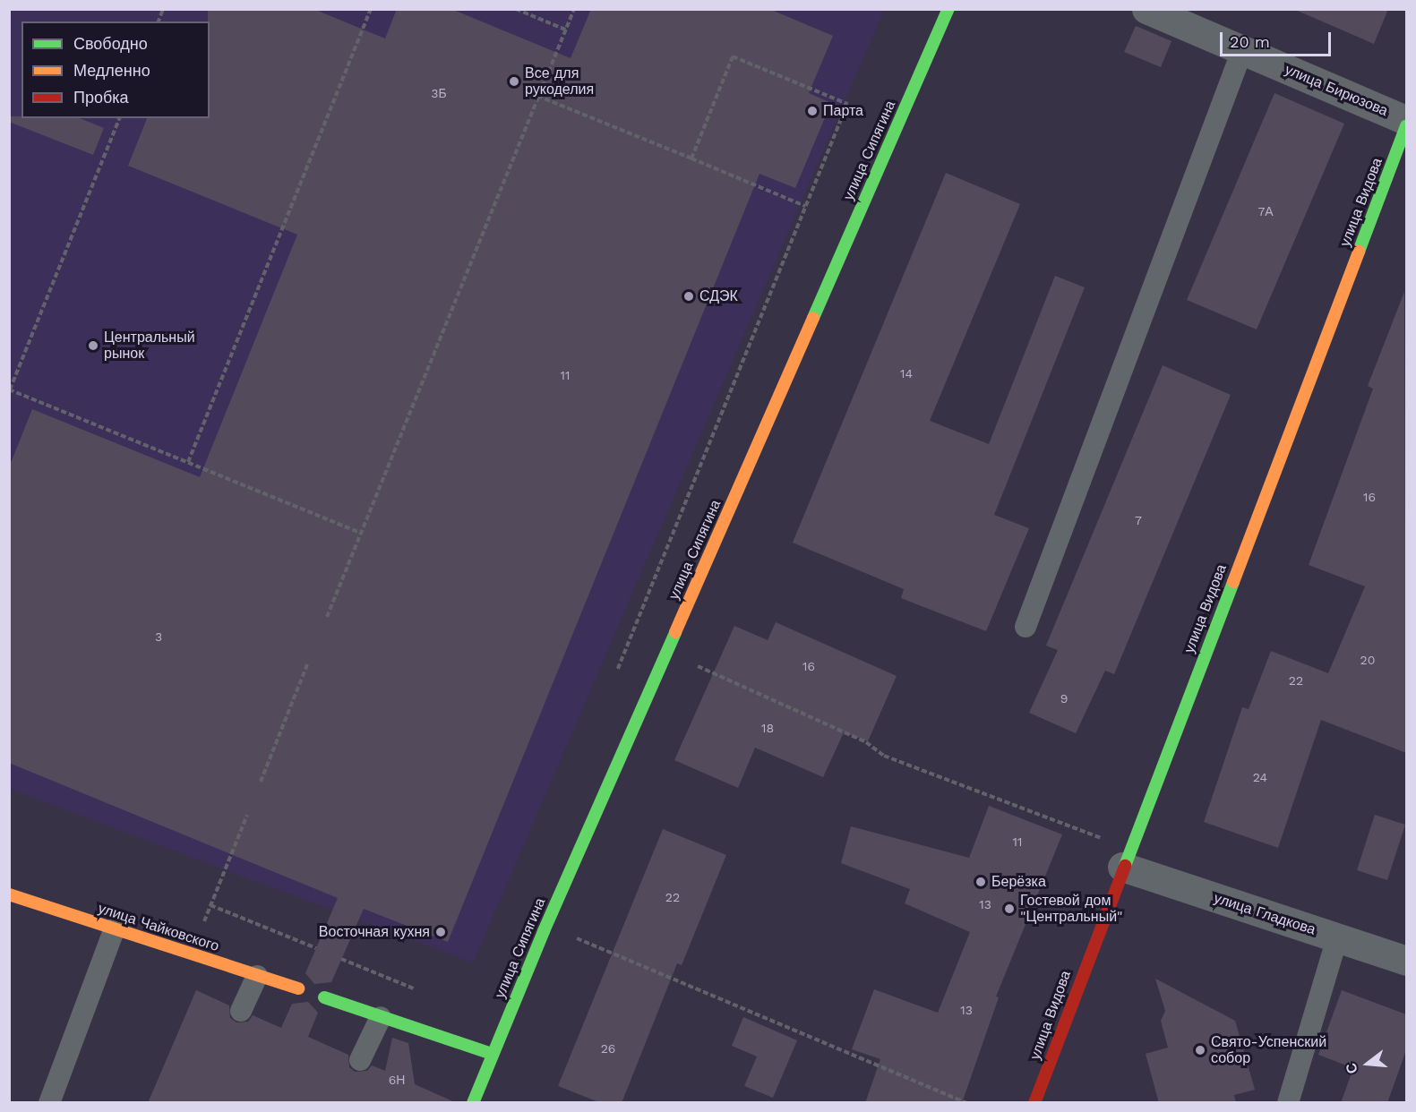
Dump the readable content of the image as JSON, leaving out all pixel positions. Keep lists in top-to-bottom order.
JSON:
{
  "streets": {
    "street": [
      "улица Бирюзова",
      "улица Сипягина",
      "улица Видова",
      "улица Гладкова",
      "улица Чайковского"
    ]
  },
  "crossings": [
    ["улица Видова", "улица Гладкова"]
  ],
  "places": [
    "Все для рукоделия",
    "Парта",
    "СДЭК",
    "Центральный рынок",
    "Берёзка",
    "Гостевой дом \"Центральный\"",
    "Восточная кухня",
    "Свято-Успенский собор"
  ],
  "house_numbers": [
    "3Б",
    "7А",
    "14",
    "11",
    "16",
    "7",
    "3",
    "20",
    "16",
    "22",
    "9",
    "18",
    "24",
    "11",
    "22",
    "13",
    "13",
    "26",
    "6Н"
  ],
  "legend": ["Свободно", "Медленно", "Пробка"],
  "scale_bar": "20 m",
  "north": "left"
}
